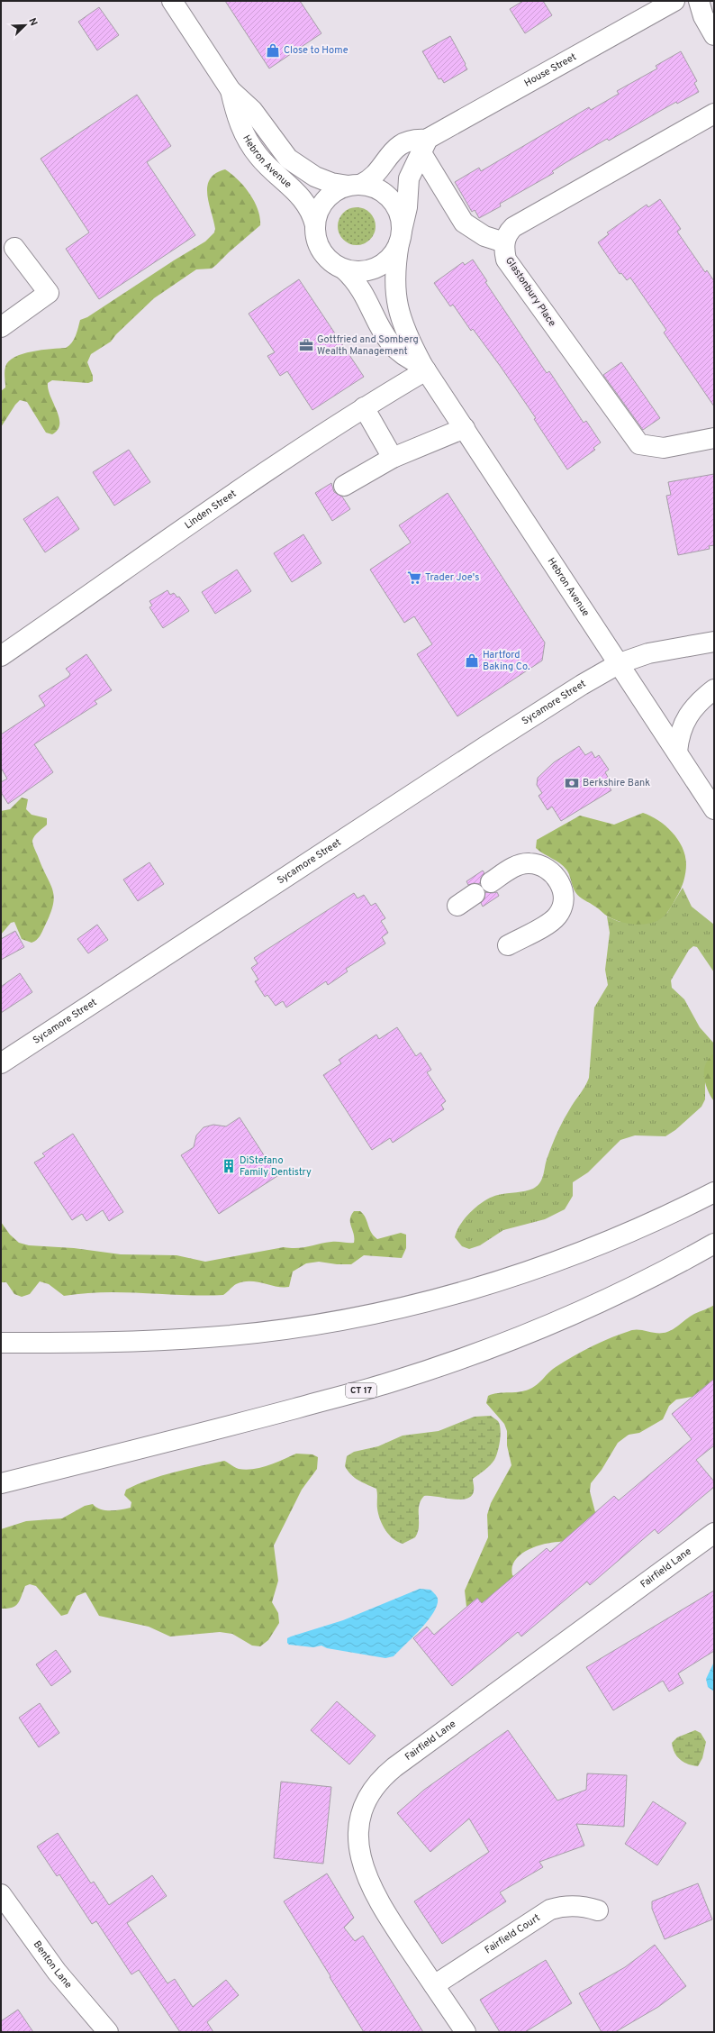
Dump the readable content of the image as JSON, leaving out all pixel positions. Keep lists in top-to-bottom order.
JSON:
{
  "streets": {
    "main road": [
      "House Street",
      "Hebron Avenue",
      "Glastonbury Place",
      "Linden Street",
      "Sycamore Street",
      "CT 17",
      "Fairfield Lane",
      "Fairfield Court",
      "Benton Lane"
    ]
  },
  "crossings": [
    ["House Street", "Hebron Avenue"],
    ["Hebron Avenue", "Linden Street"],
    ["Hebron Avenue", "Sycamore Street"],
    ["Fairfield Lane", "Fairfield Court"]
  ],
  "places": {
    "shop": ["Close to Home", "Hartford Baking Co."],
    "office": ["Gottfried and Somberg Wealth Management"],
    "supermarket": ["Trader Joe's"],
    "bank": ["Berkshire Bank"],
    "building": ["DiStefano Family Dentistry"]
  },
  "north": "top right"
}
